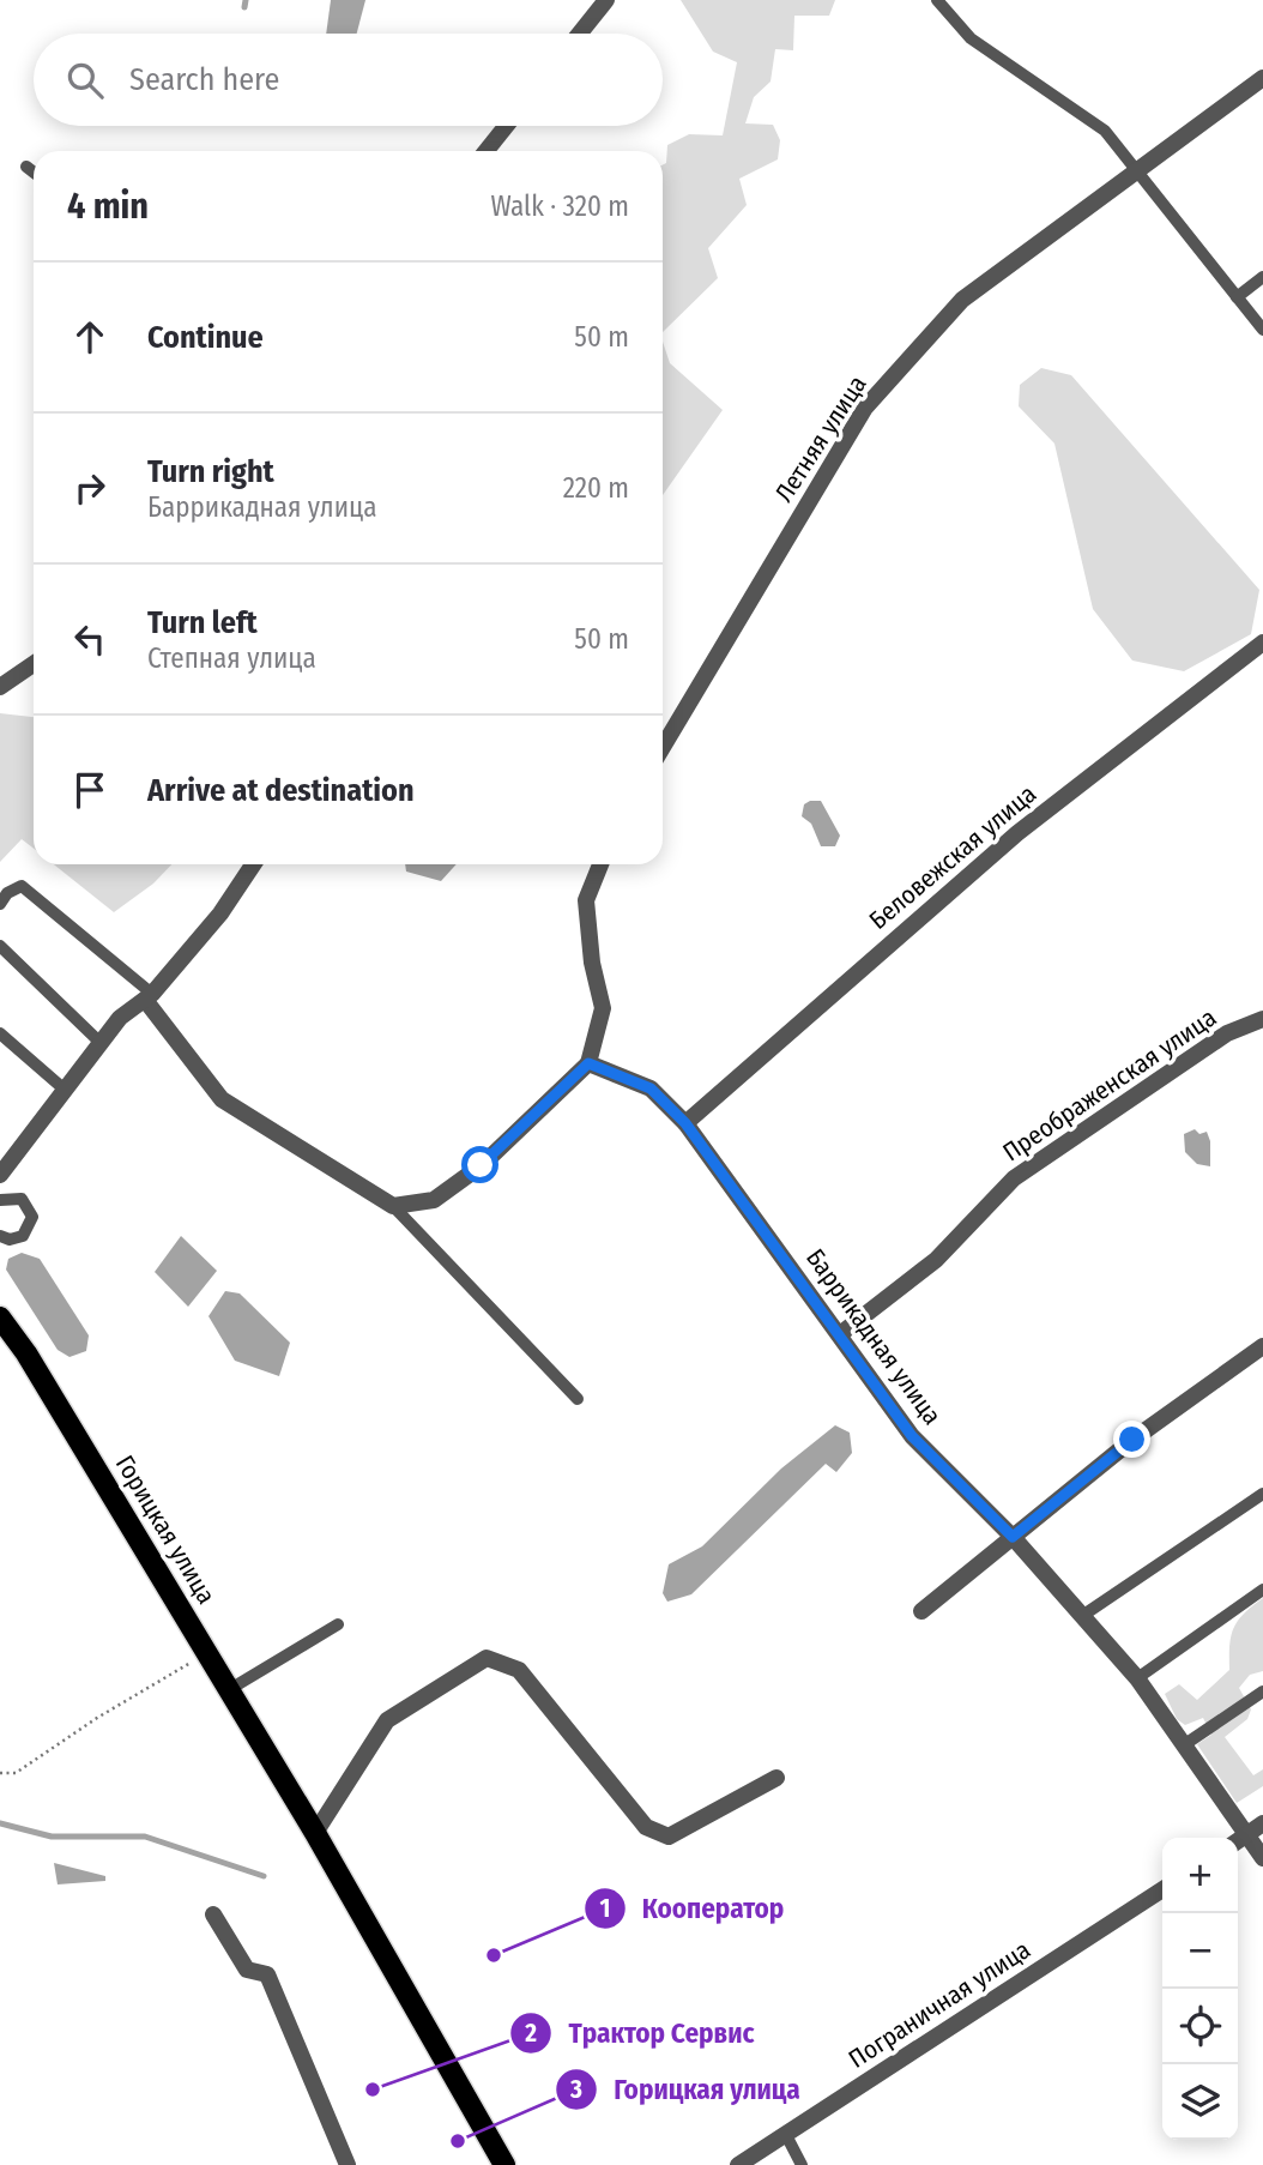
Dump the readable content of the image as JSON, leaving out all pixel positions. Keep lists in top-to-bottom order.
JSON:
{
  "streets": {
    "main road": ["Горицкая улица"],
    "street": [
      "Летняя улица",
      "Беловежская улица",
      "Преображенская улица",
      "Баррикадная улица",
      "Пограничная улица"
    ]
  },
  "crossings": [
    ["Беловежская улица", "Баррикадная улица"],
    ["Преображенская улица", "Баррикадная улица"]
  ],
  "places": ["Кооператор", "Трактор Сервис", "Горицкая улица"],
  "page": {
    "search": "Search here",
    "heading": ["4 min", "Walk · 320 m"],
    "list": [
      ["Continue", "50 m"],
      ["Turn right", "Баррикадная улица", "220 m"],
      ["Turn left", "Степная улица", "50 m"],
      "Arrive at destination"
    ],
    "map_buttons": ["+", "−"]
  }
}
